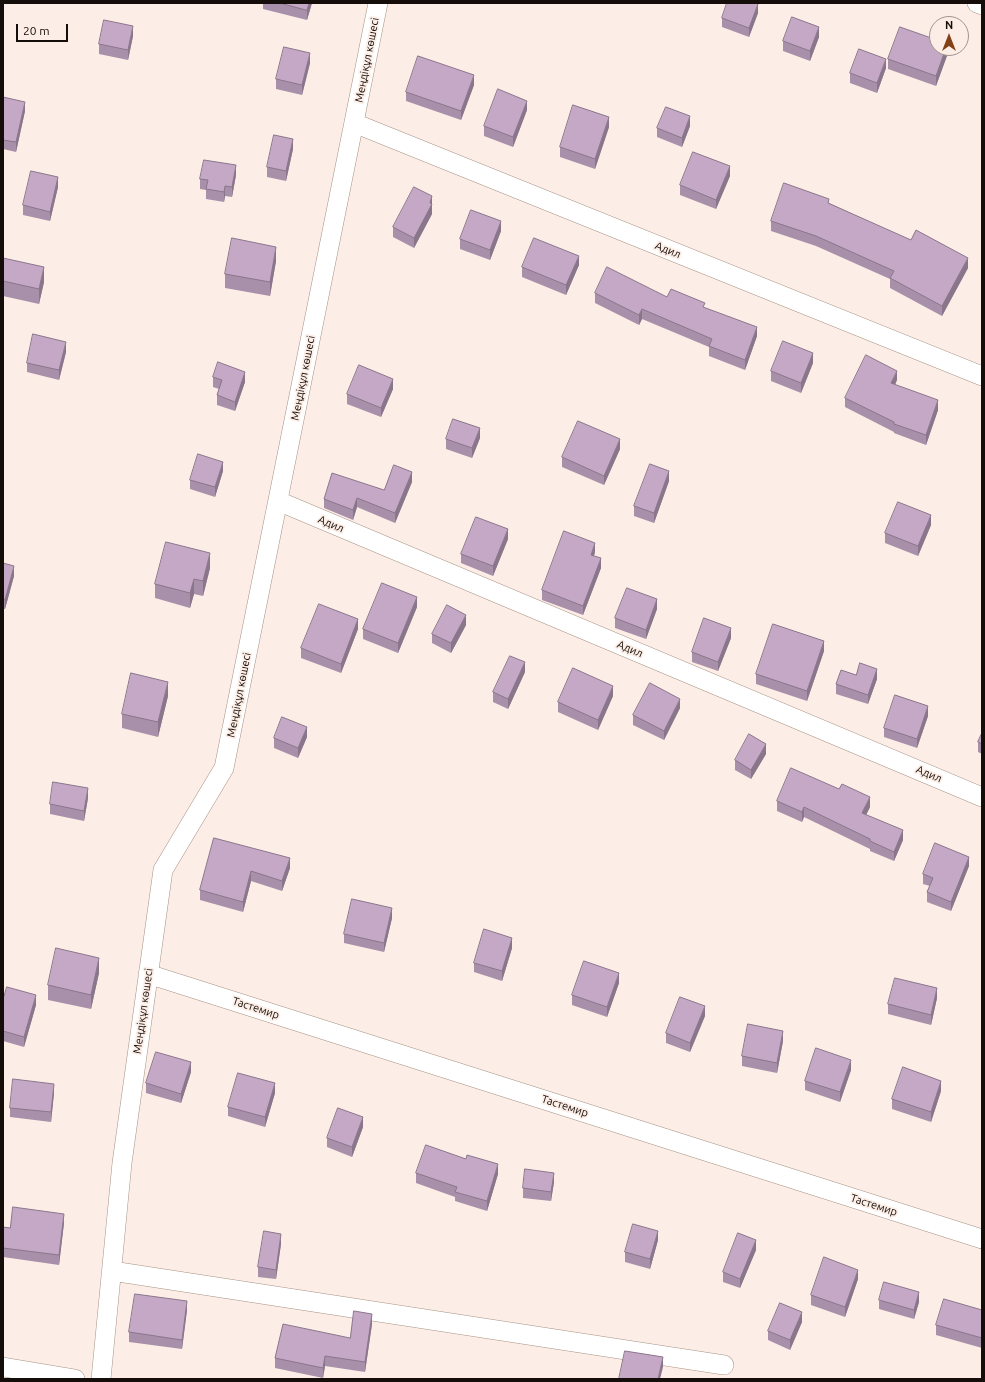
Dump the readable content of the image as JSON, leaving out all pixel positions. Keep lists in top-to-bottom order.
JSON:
{
  "streets": {
    "street": ["Меңдіқұл көшесі", "Адил", "Тастемир"]
  },
  "crossings": [
    ["Меңдіқұл көшесі", "Адил"],
    ["Меңдіқұл көшесі", "Тастемир"]
  ],
  "scale_bar": "20 m",
  "north": "top"
}
